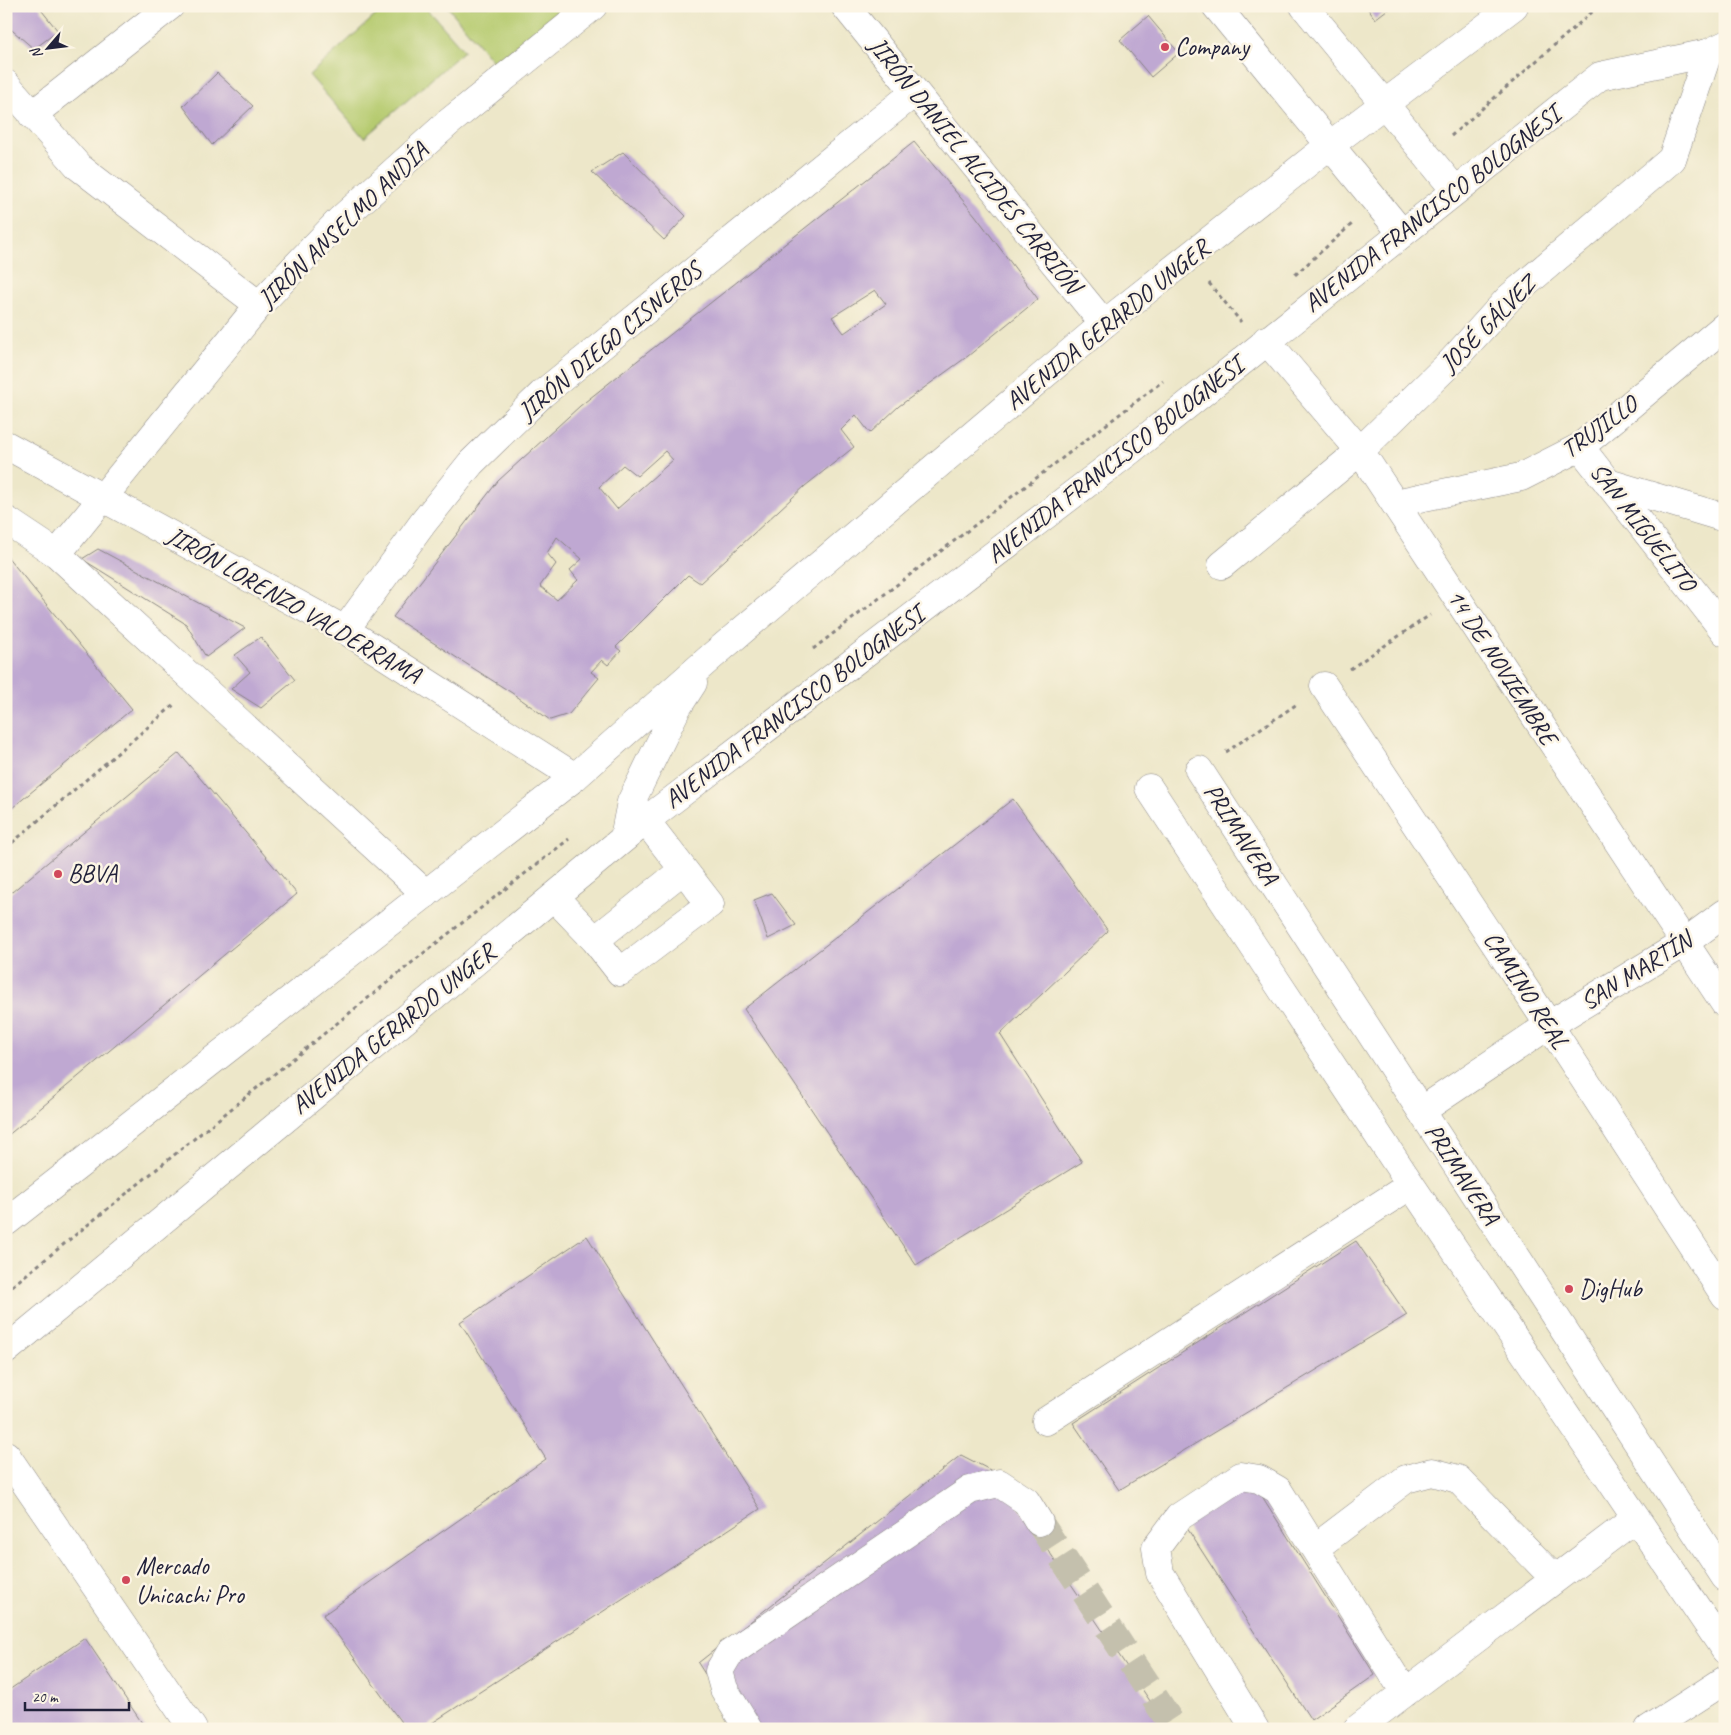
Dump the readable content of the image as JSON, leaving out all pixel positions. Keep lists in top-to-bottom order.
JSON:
{
  "streets": {
    "street": [
      "JIRÓN DANIEL ALCIDES CARRIÓN",
      "AVENIDA FRANCISCO BOLOGNESI",
      "JIRÓN ANSELMO ANDÍA",
      "JOSÉ GÁLVEZ",
      "AVENIDA GERARDO UNGER",
      "JIRÓN DIEGO CISNEROS",
      "TRUJILLO",
      "SAN MIGUELITO",
      "JIRÓN LORENZO VALDERRAMA",
      "14 DE NOVIEMBRE",
      "PRIMAVERA",
      "SAN MARTÍN",
      "CAMINO REAL"
    ]
  },
  "crossings": [
    ["JIRÓN DANIEL ALCIDES CARRIÓN", "AVENIDA GERARDO UNGER"],
    ["JIRÓN DANIEL ALCIDES CARRIÓN", "JIRÓN DIEGO CISNEROS"],
    ["AVENIDA FRANCISCO BOLOGNESI", "JOSÉ GÁLVEZ"],
    ["AVENIDA FRANCISCO BOLOGNESI", "AVENIDA GERARDO UNGER"],
    ["AVENIDA FRANCISCO BOLOGNESI", "14 DE NOVIEMBRE"],
    ["JIRÓN ANSELMO ANDÍA", "JIRÓN LORENZO VALDERRAMA"],
    ["JOSÉ GÁLVEZ", "14 DE NOVIEMBRE"],
    ["AVENIDA GERARDO UNGER", "JIRÓN LORENZO VALDERRAMA"],
    ["JIRÓN DIEGO CISNEROS", "JIRÓN LORENZO VALDERRAMA"],
    ["TRUJILLO", "SAN MIGUELITO"],
    ["TRUJILLO", "14 DE NOVIEMBRE"],
    ["14 DE NOVIEMBRE", "SAN MARTÍN"],
    ["PRIMAVERA", "SAN MARTÍN"],
    ["SAN MARTÍN", "CAMINO REAL"]
  ],
  "places": [
    "Company",
    "BBVA",
    "DigHub",
    "Mercado Unicachi Pro"
  ],
  "scale_bar": "20 m",
  "north": "bottom left"
}
